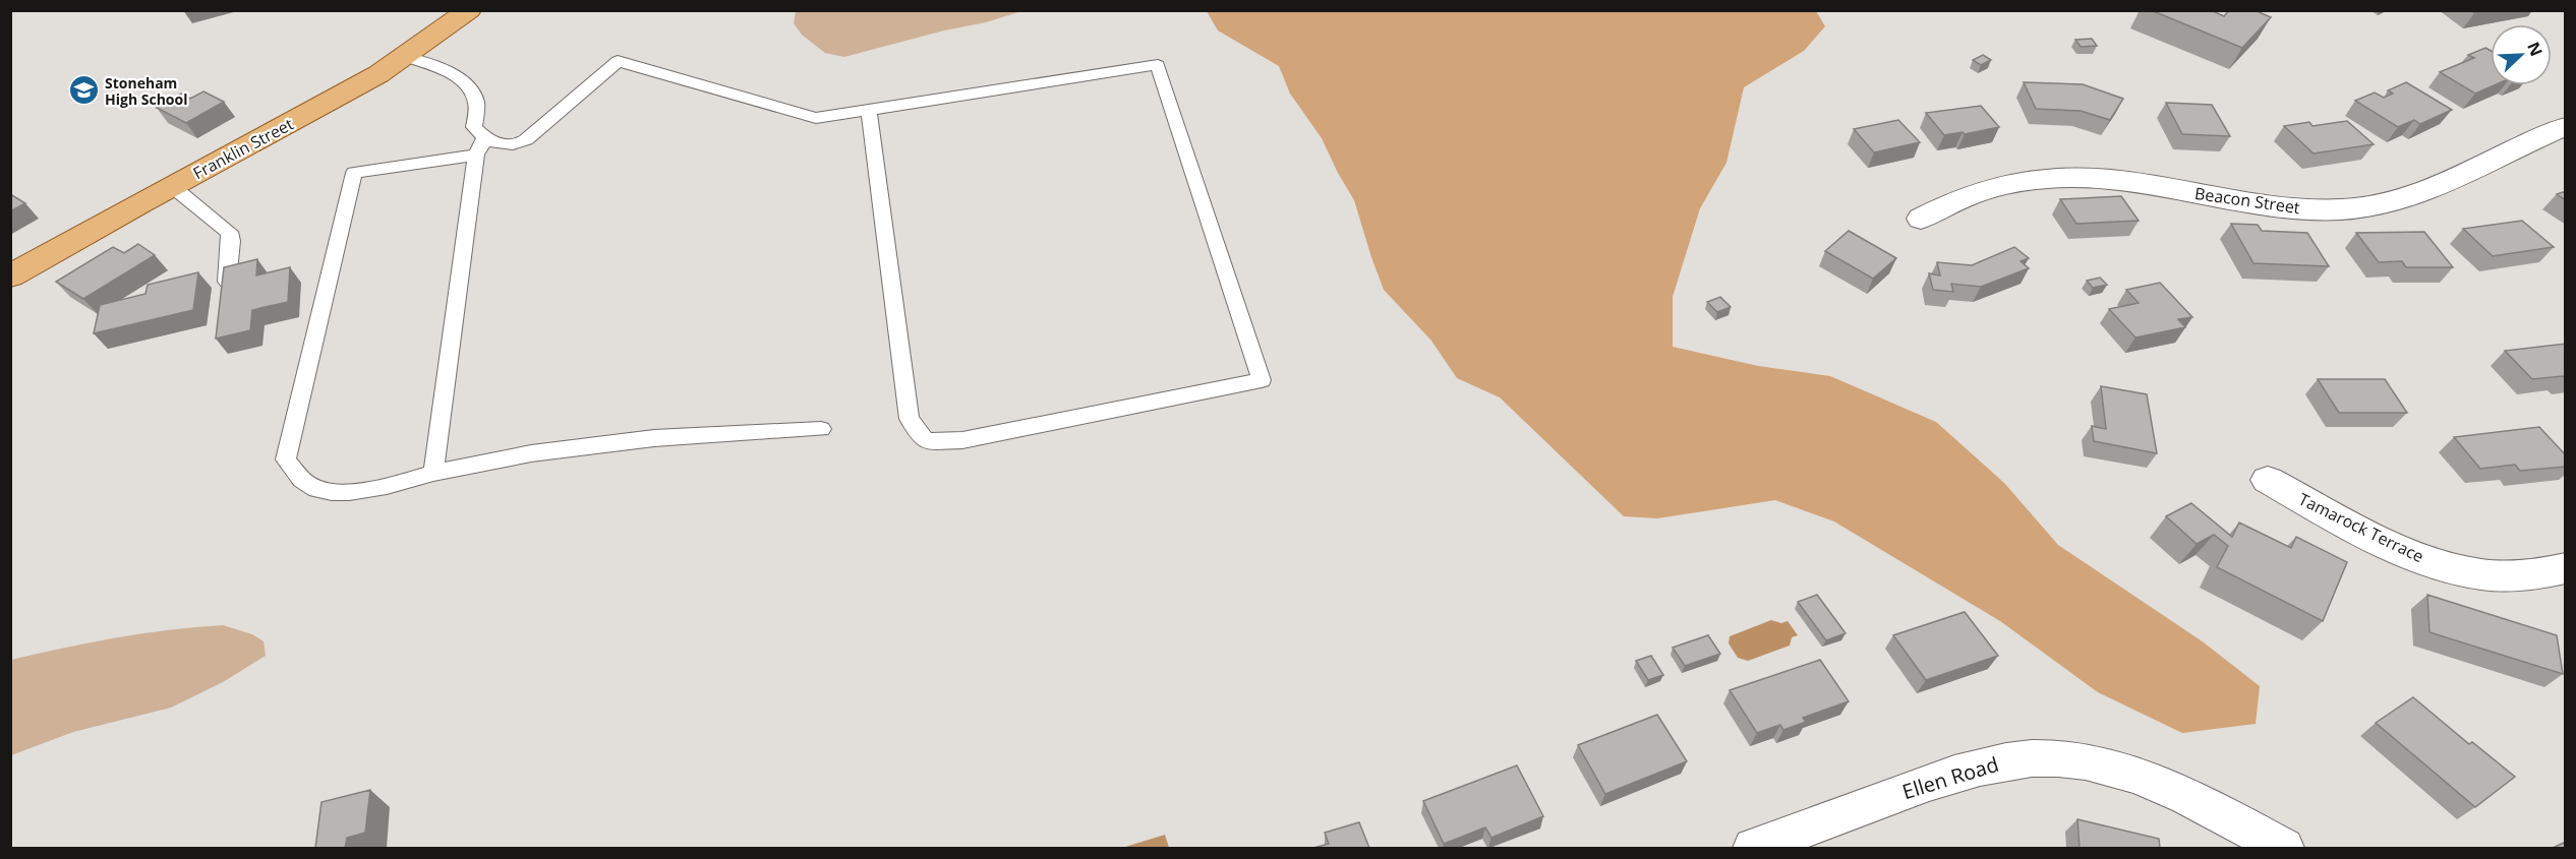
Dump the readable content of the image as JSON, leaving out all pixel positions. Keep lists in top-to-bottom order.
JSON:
{
  "streets": {
    "main road": ["Franklin Street"],
    "street": ["Beacon Street", "Tamarock Terrace", "Ellen Road"]
  },
  "places": {
    "school or university": ["Stoneham High School"]
  },
  "north": "top right"
}
